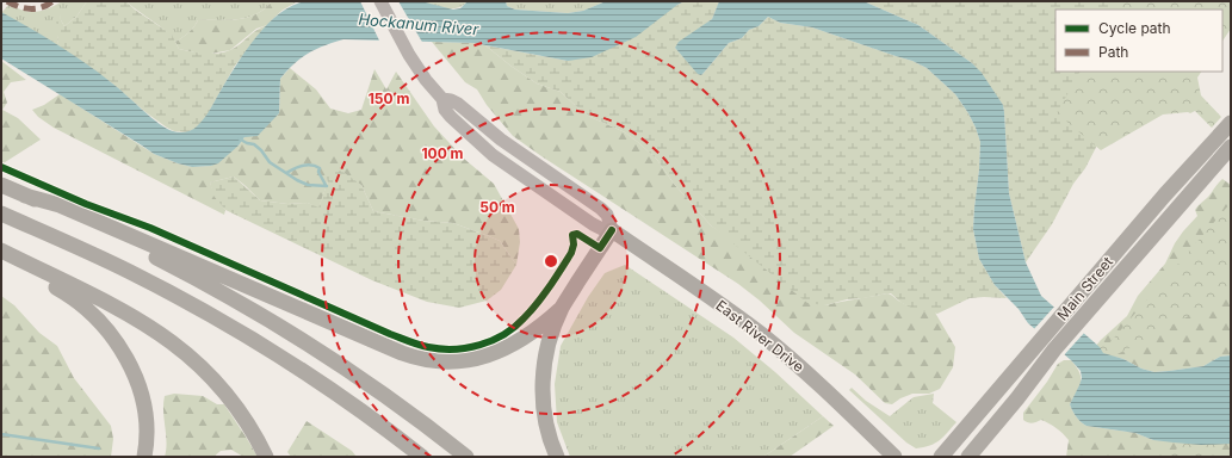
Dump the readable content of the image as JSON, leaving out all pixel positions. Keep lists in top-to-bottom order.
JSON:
{
  "streets": {
    "highway": ["Main Street", "East River Drive"]
  },
  "water": ["Hockanum River"],
  "legend": ["Cycle path", "Path"],
  "rings": ["150 m", "100 m", "50 m"]
}
